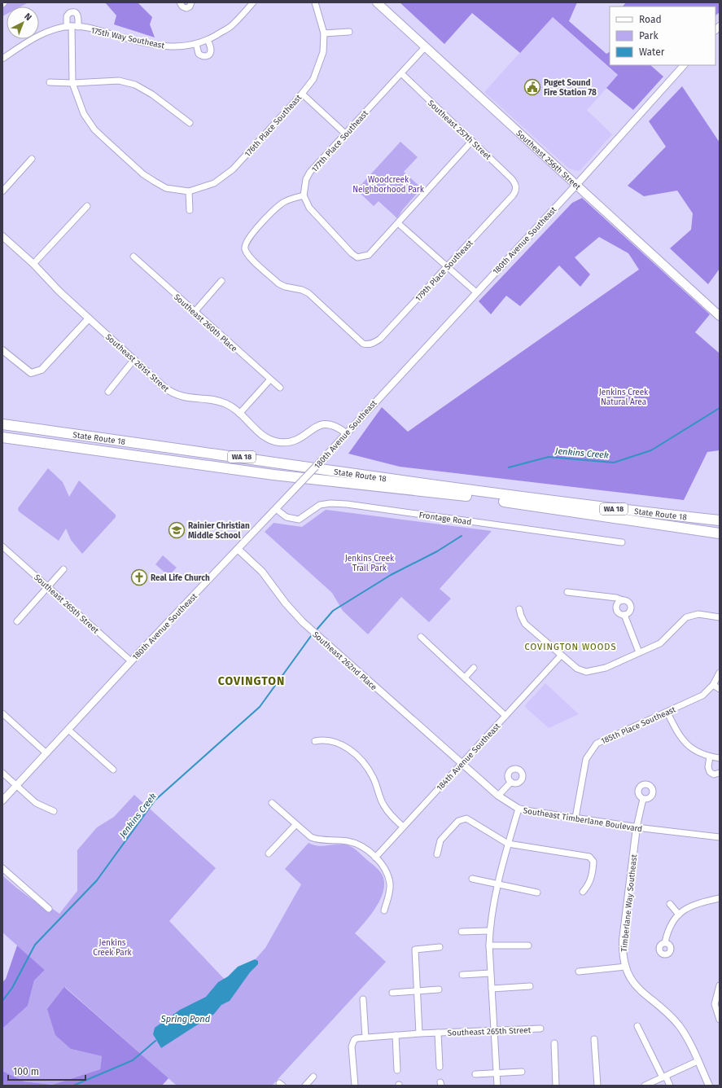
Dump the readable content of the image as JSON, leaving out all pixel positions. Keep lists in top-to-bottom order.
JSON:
{
  "streets": {
    "highway": ["State Route 18", "WA 18"],
    "main road": ["Southeast 256th Street"],
    "street": [
      "175th Way Southeast",
      "176th Place Southeast",
      "Southeast 257th Street",
      "177th Place Southeast",
      "180th Avenue Southeast",
      "179th Place Southeast",
      "Southeast 260th Place",
      "Southeast 261st Street",
      "Frontage Road",
      "Southeast 265th Street",
      "Southeast 262nd Place",
      "185th Place Southeast",
      "184th Avenue Southeast",
      "Southeast Timberlane Boulevard",
      "Timberlane Way Southeast"
    ]
  },
  "crossings": [
    ["Southeast 257th Street", "177th Place Southeast"],
    ["Southeast 257th Street", "179th Place Southeast"],
    ["177th Place Southeast", "Southeast 256th Street"],
    ["177th Place Southeast", "179th Place Southeast"],
    ["Southeast 256th Street", "180th Avenue Southeast"],
    ["180th Avenue Southeast", "Southeast 261st Street"],
    ["180th Avenue Southeast", "Frontage Road"],
    ["180th Avenue Southeast", "Southeast 265th Street"],
    ["180th Avenue Southeast", "Southeast 262nd Place"],
    ["Southeast 262nd Place", "184th Avenue Southeast"],
    ["Southeast 262nd Place", "Southeast Timberlane Boulevard"],
    ["185th Place Southeast", "Southeast Timberlane Boulevard"],
    ["184th Avenue Southeast", "Southeast Timberlane Boulevard"],
    ["Southeast Timberlane Boulevard", "Timberlane Way Southeast"]
  ],
  "districts": ["COVINGTON WOODS", "COVINGTON"],
  "water": ["Jenkins Creek", "Spring Pond"],
  "parks": [
    "Woodcreek Neighborhood Park",
    "Jenkins Creek Natural Area",
    "Jenkins Creek Trail Park",
    "Jenkins Creek Park"
  ],
  "places": {
    "public building": ["Puget Sound Fire Station 78"],
    "school or university": ["Rainier Christian Middle School"],
    "church": ["Real Life Church"]
  },
  "legend": ["Road", "Park", "Water"],
  "scale_bar": "100 m",
  "north": "top right"
}
